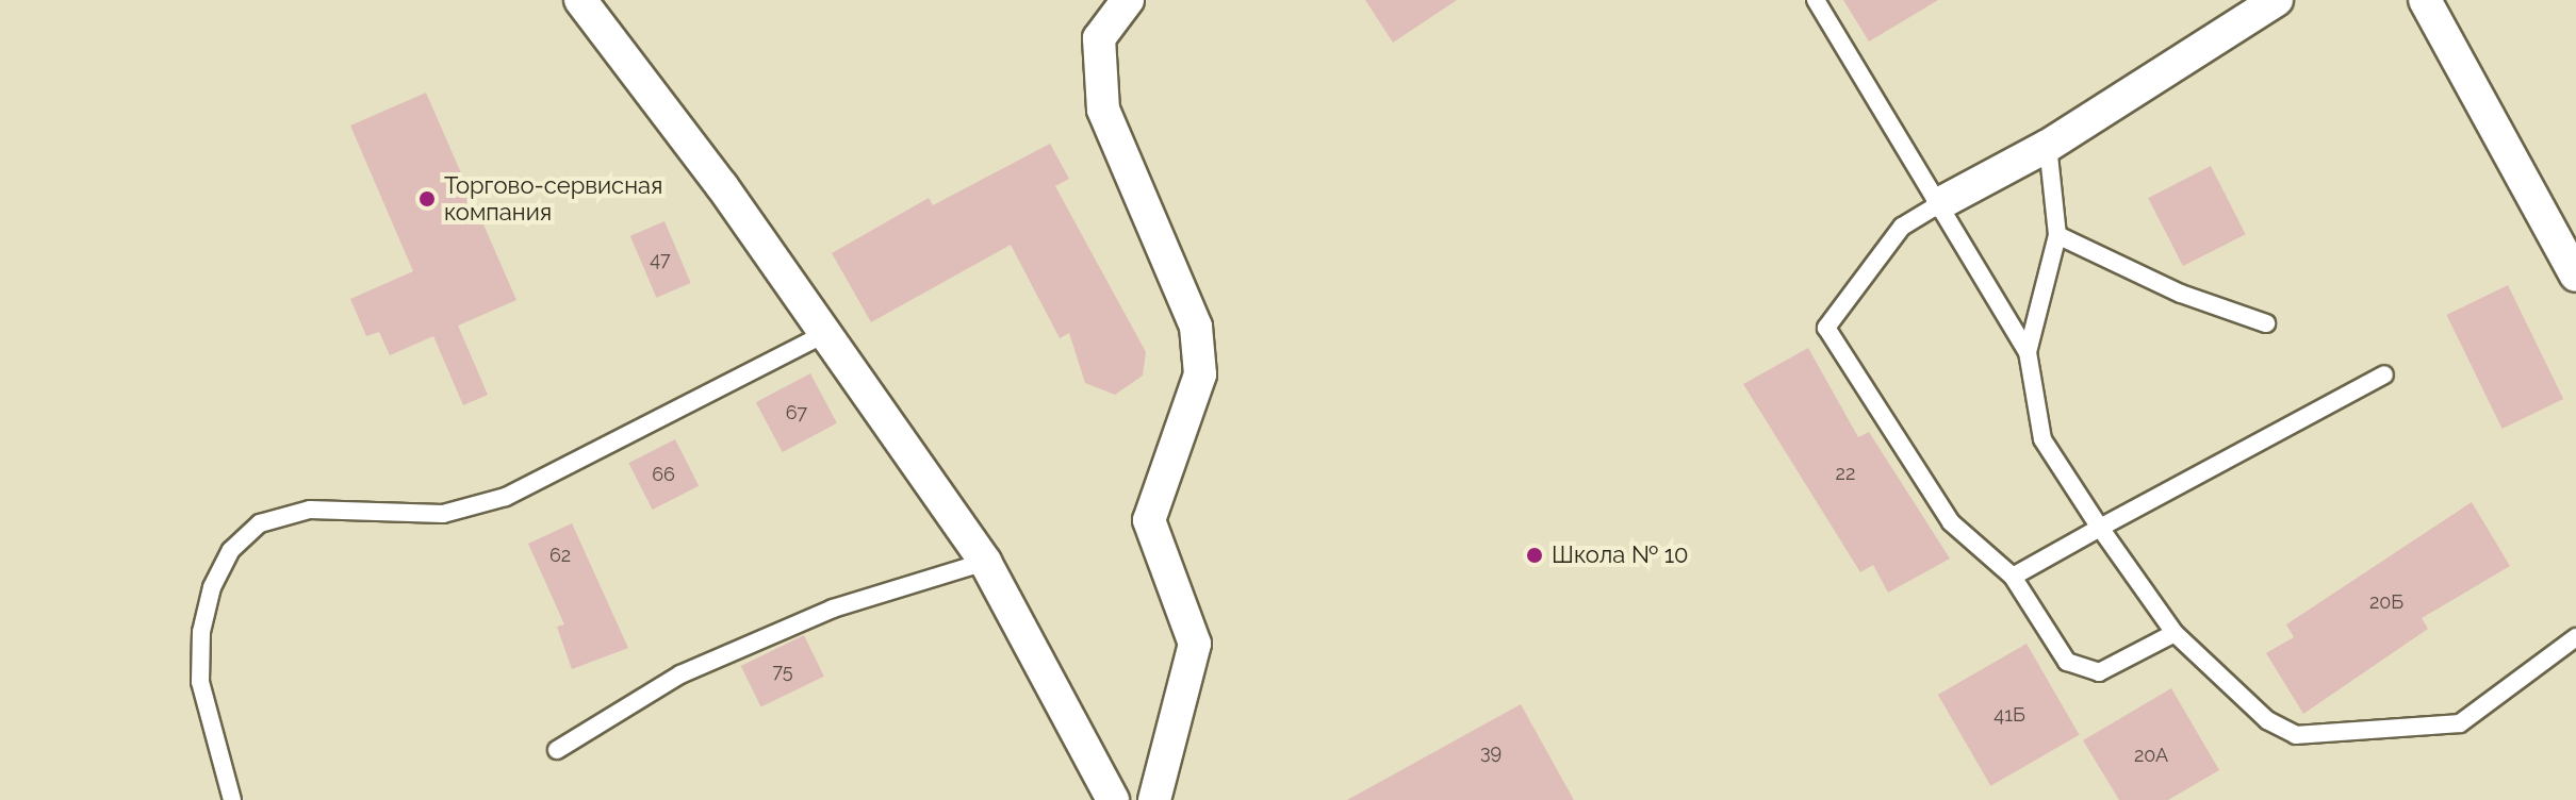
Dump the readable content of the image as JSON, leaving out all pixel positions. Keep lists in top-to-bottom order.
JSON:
{
  "places": ["Торгово-сервисная компания", "Школа № 10"],
  "house_numbers": [
    "47",
    "67",
    "22",
    "66",
    "62",
    "20Б",
    "75",
    "41Б",
    "39",
    "20А"
  ]
}
